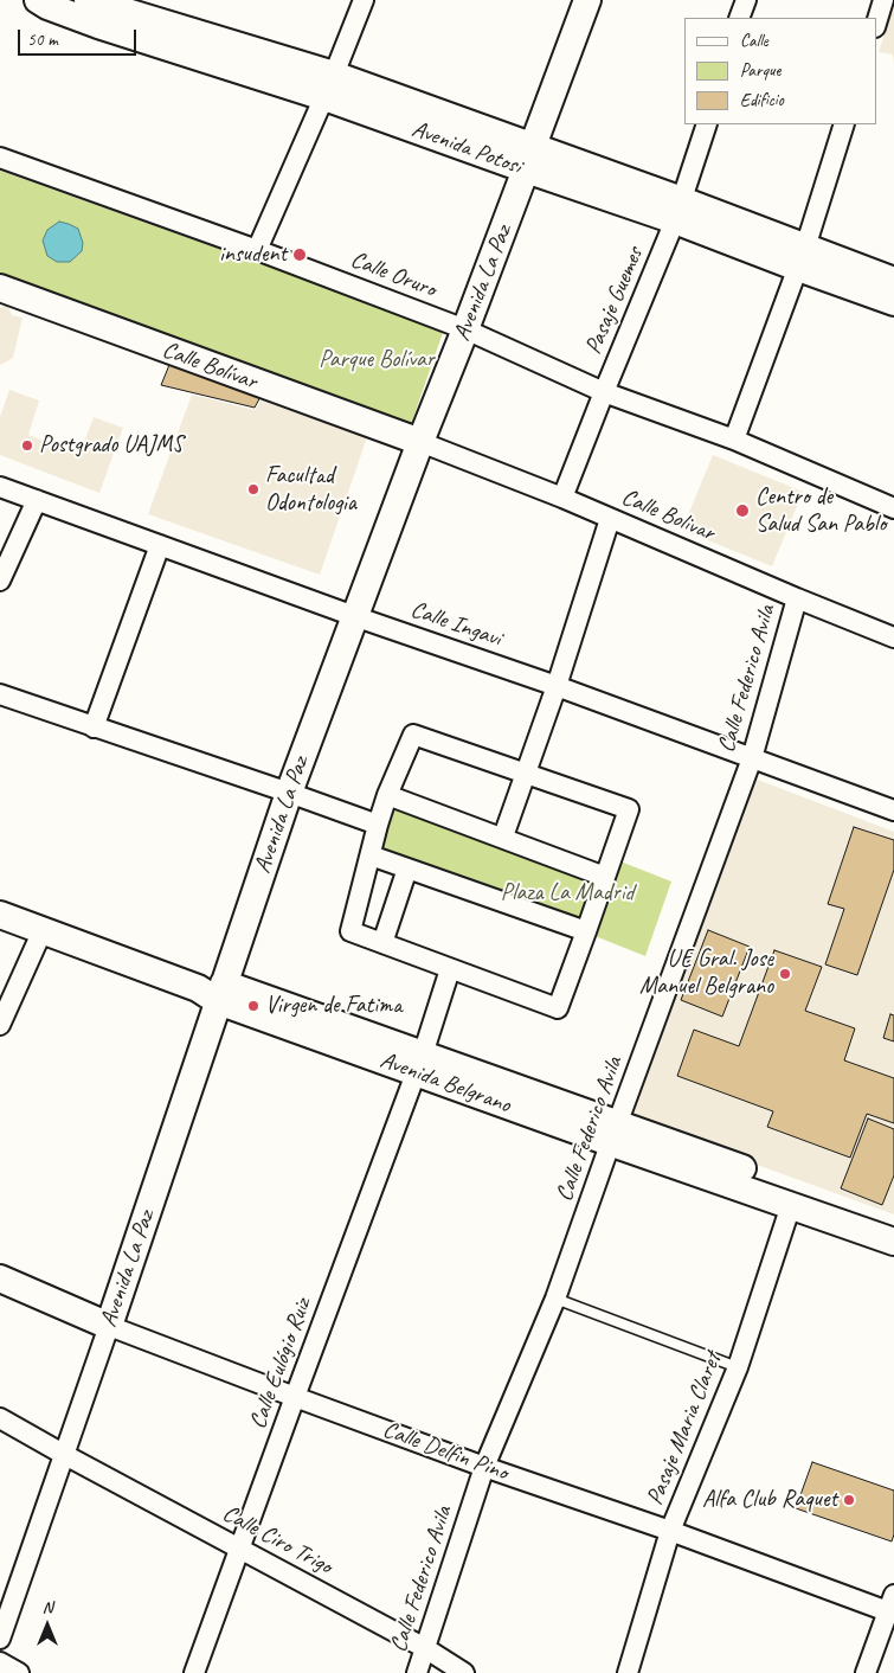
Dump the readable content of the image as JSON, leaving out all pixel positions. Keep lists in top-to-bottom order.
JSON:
{
  "streets": {
    "street": [
      "Avenida Potosi",
      "Calle Oruro",
      "Avenida La Paz",
      "Pasaje Guemes",
      "Calle Bolívar",
      "Calle Bolivar",
      "Calle Ingavi",
      "Calle Federico Avila",
      "Avenida Belgrano",
      "Calle Eulógio Ruiz",
      "Pasaje Maria Claret",
      "Calle Delfin Pino",
      "Calle Ciro Trigo"
    ]
  },
  "crossings": [
    ["Avenida Potosi", "Avenida La Paz"],
    ["Avenida Potosi", "Pasaje Guemes"],
    ["Calle Oruro", "Avenida La Paz"],
    ["Calle Oruro", "Pasaje Guemes"],
    ["Avenida La Paz", "Calle Bolívar"],
    ["Avenida La Paz", "Calle Bolivar"],
    ["Avenida La Paz", "Calle Ingavi"],
    ["Avenida La Paz", "Avenida Belgrano"],
    ["Avenida La Paz", "Calle Delfin Pino"],
    ["Avenida La Paz", "Calle Ciro Trigo"],
    ["Pasaje Guemes", "Calle Bolivar"],
    ["Calle Bolívar", "Calle Bolivar"],
    ["Calle Bolivar", "Calle Federico Avila"],
    ["Calle Ingavi", "Calle Federico Avila"],
    ["Calle Federico Avila", "Avenida Belgrano"],
    ["Calle Federico Avila", "Calle Delfin Pino"],
    ["Calle Federico Avila", "Calle Ciro Trigo"],
    ["Avenida Belgrano", "Calle Eulógio Ruiz"],
    ["Avenida Belgrano", "Pasaje Maria Claret"],
    ["Calle Eulógio Ruiz", "Calle Delfin Pino"],
    ["Calle Eulógio Ruiz", "Calle Ciro Trigo"],
    ["Pasaje Maria Claret", "Calle Delfin Pino"]
  ],
  "parks": ["Parque Bolívar", "Plaza La Madrid"],
  "places": [
    "insudent",
    "Postgrado UAJMS",
    "Facultad Odontologia",
    "Centro de Salud San Pablo",
    "UE Gral. Jose Manuel Belgrano",
    "Virgen de Fatima",
    "Alfa Club Raquet"
  ],
  "legend": ["Calle", "Parque", "Edificio"],
  "scale_bar": "50 m",
  "north": "top"
}
